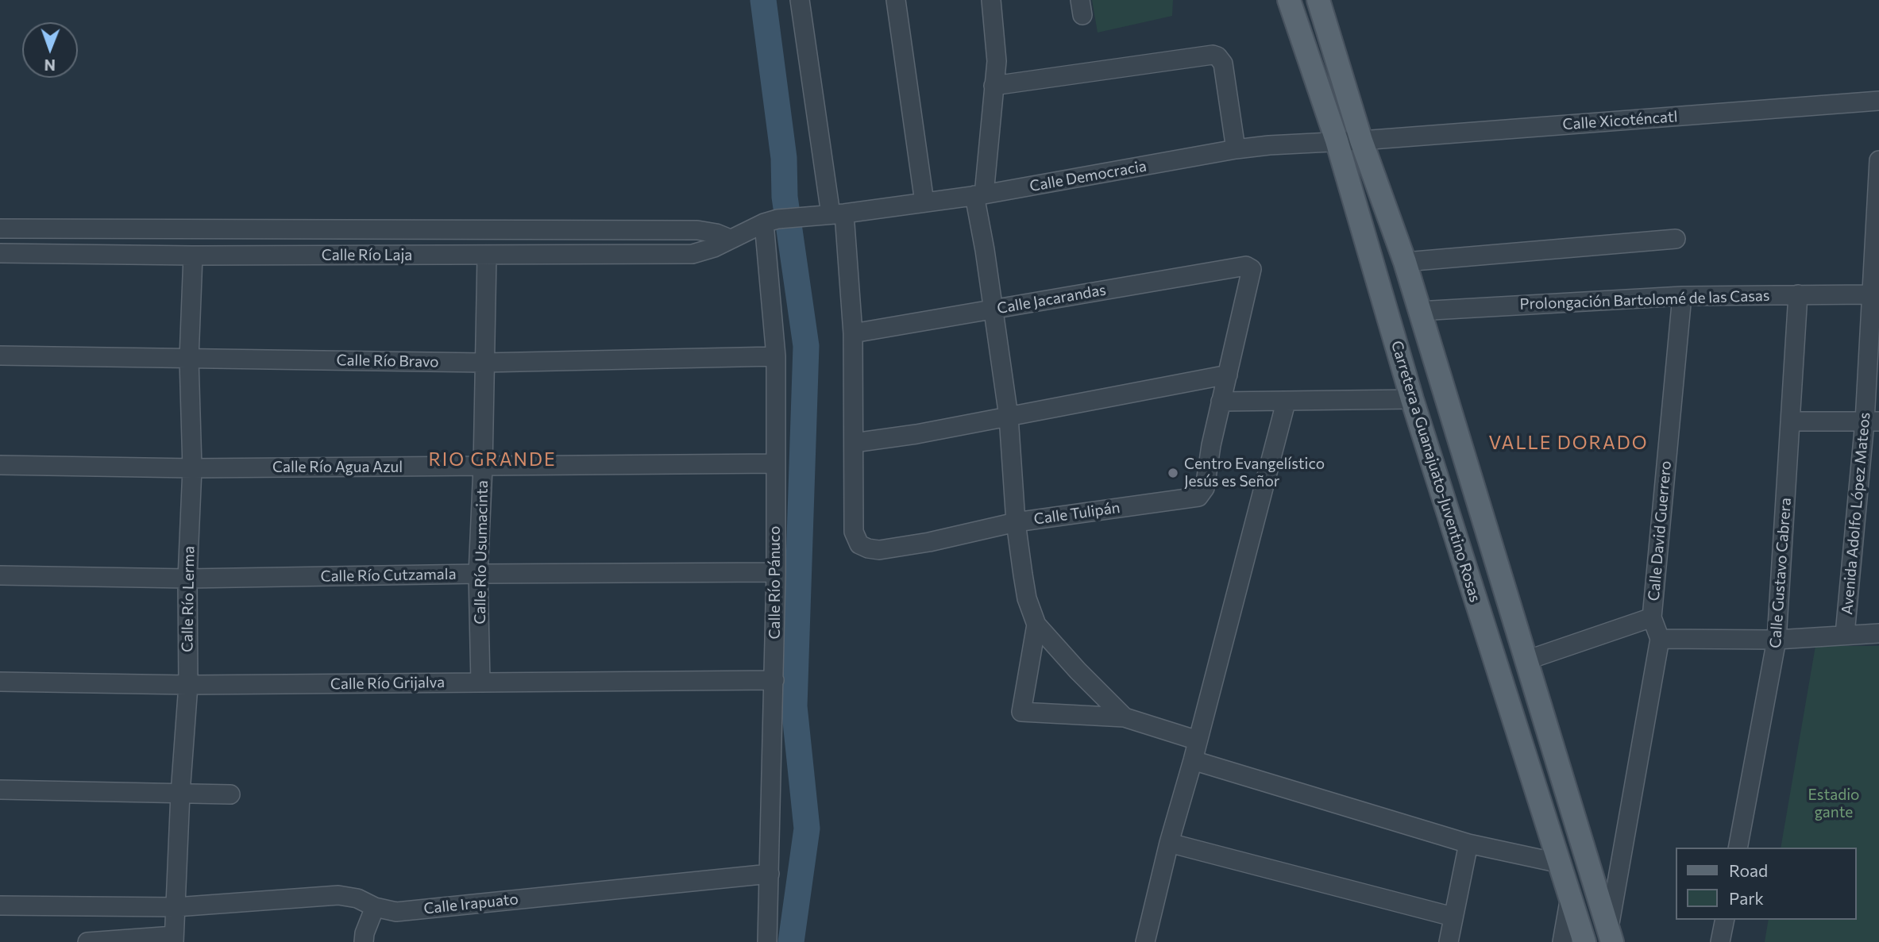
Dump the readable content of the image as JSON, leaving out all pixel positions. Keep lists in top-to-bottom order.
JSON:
{
  "streets": {
    "main road": ["Carretera a Guanajuato-Juventino Rosas"],
    "street": [
      "Calle Xicoténcatl",
      "Calle Democracia",
      "Calle Río Laja",
      "Calle Jacarandas",
      "Prolongación Bartolomé de las Casas",
      "Calle Río Bravo",
      "Calle Río Agua Azul",
      "Calle Tulipán",
      "Avenida Adolfo López Mateos",
      "Calle David Guerrero",
      "Calle Río Usumacinta",
      "Calle Gustavo Cabrera",
      "Calle Río Cutzamala",
      "Calle Río Pánuco",
      "Calle Río Lerma",
      "Calle Río Grijalva",
      "Calle Irapuato"
    ]
  },
  "crossings": [
    ["Calle Xicoténcatl", "Calle Democracia"],
    ["Calle Xicoténcatl", "Carretera a Guanajuato-Juventino Rosas"],
    ["Calle Democracia", "Calle Río Laja"],
    ["Calle Democracia", "Carretera a Guanajuato-Juventino Rosas"],
    ["Calle Democracia", "Calle Río Pánuco"],
    ["Calle Río Laja", "Calle Río Usumacinta"],
    ["Calle Río Laja", "Calle Río Pánuco"],
    ["Calle Río Laja", "Calle Río Lerma"],
    ["Calle Jacarandas", "Calle Tulipán"],
    ["Prolongación Bartolomé de las Casas", "Carretera a Guanajuato-Juventino Rosas"],
    ["Prolongación Bartolomé de las Casas", "Avenida Adolfo López Mateos"],
    ["Prolongación Bartolomé de las Casas", "Calle David Guerrero"],
    ["Prolongación Bartolomé de las Casas", "Calle Gustavo Cabrera"],
    ["Calle Río Bravo", "Calle Río Usumacinta"],
    ["Calle Río Bravo", "Calle Río Pánuco"],
    ["Calle Río Bravo", "Calle Río Lerma"],
    ["Calle Río Agua Azul", "Calle Río Usumacinta"],
    ["Calle Río Agua Azul", "Calle Río Pánuco"],
    ["Calle Río Agua Azul", "Calle Río Lerma"],
    ["Calle Río Usumacinta", "Calle Río Cutzamala"],
    ["Calle Río Usumacinta", "Calle Río Grijalva"],
    ["Calle Río Cutzamala", "Calle Río Pánuco"],
    ["Calle Río Cutzamala", "Calle Río Lerma"],
    ["Calle Río Pánuco", "Calle Río Grijalva"],
    ["Calle Río Pánuco", "Calle Irapuato"],
    ["Calle Río Lerma", "Calle Río Grijalva"],
    ["Calle Río Lerma", "Calle Irapuato"]
  ],
  "districts": ["VALLE DORADO", "RIO GRANDE"],
  "parks": ["Estadio gante"],
  "places": ["Centro Evangelístico Jesús es Señor"],
  "legend": ["Road", "Park"],
  "north": "bottom"
}
